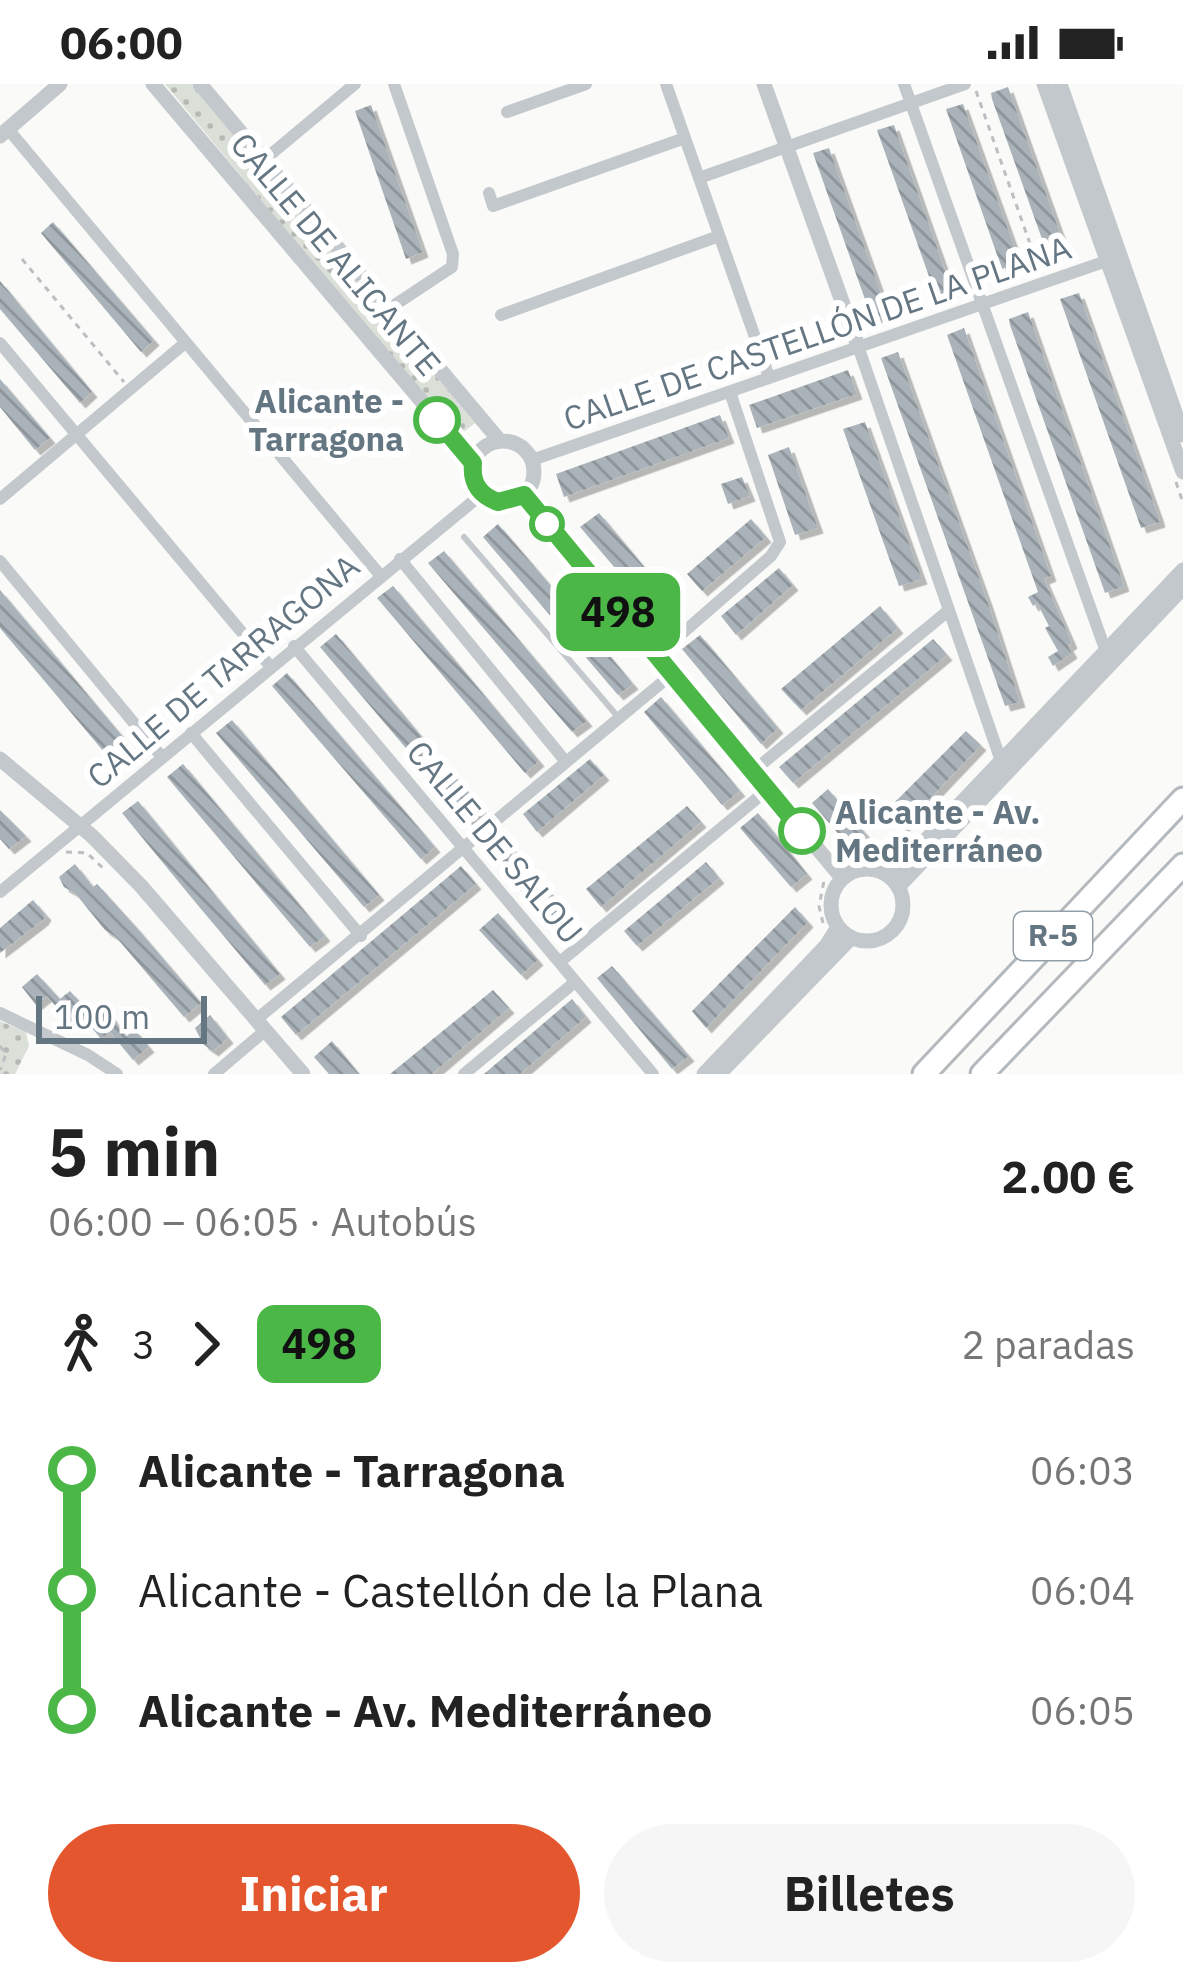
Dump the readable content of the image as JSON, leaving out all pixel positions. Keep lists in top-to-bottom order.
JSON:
{
  "streets": {
    "highway": ["R-5"],
    "street": [
      "CALLE DE ALICANTE",
      "CALLE DE CASTELLÓN DE LA PLANA",
      "CALLE DE TARRAGONA",
      "CALLE DE SALOU"
    ]
  },
  "crossings": [
    ["CALLE DE ALICANTE", "CALLE DE CASTELLÓN DE LA PLANA"],
    ["CALLE DE ALICANTE", "CALLE DE TARRAGONA"],
    ["CALLE DE CASTELLÓN DE LA PLANA", "CALLE DE TARRAGONA"],
    ["CALLE DE TARRAGONA", "CALLE DE SALOU"]
  ],
  "places": ["Alicante - Tarragona", "Alicante - Av. Mediterráneo"],
  "lines": ["bus line 498"],
  "scale_bar": "100 m",
  "page": {
    "status": "06:00",
    "on_map": "498",
    "scale": "100 m",
    "heading": ["5 min", "06:00 – 06:05 · Autobús", "2.00 €"],
    "legs": ["3", "498", "2 paradas"],
    "list": [
      {
        "name": "Alicante - Tarragona",
        "value": "06:03"
      },
      {
        "name": "Alicante - Castellón de la Plana",
        "value": "06:04"
      },
      {
        "name": "Alicante - Av. Mediterráneo",
        "value": "06:05"
      }
    ],
    "buttons": ["Iniciar", "Billetes"]
  }
}
